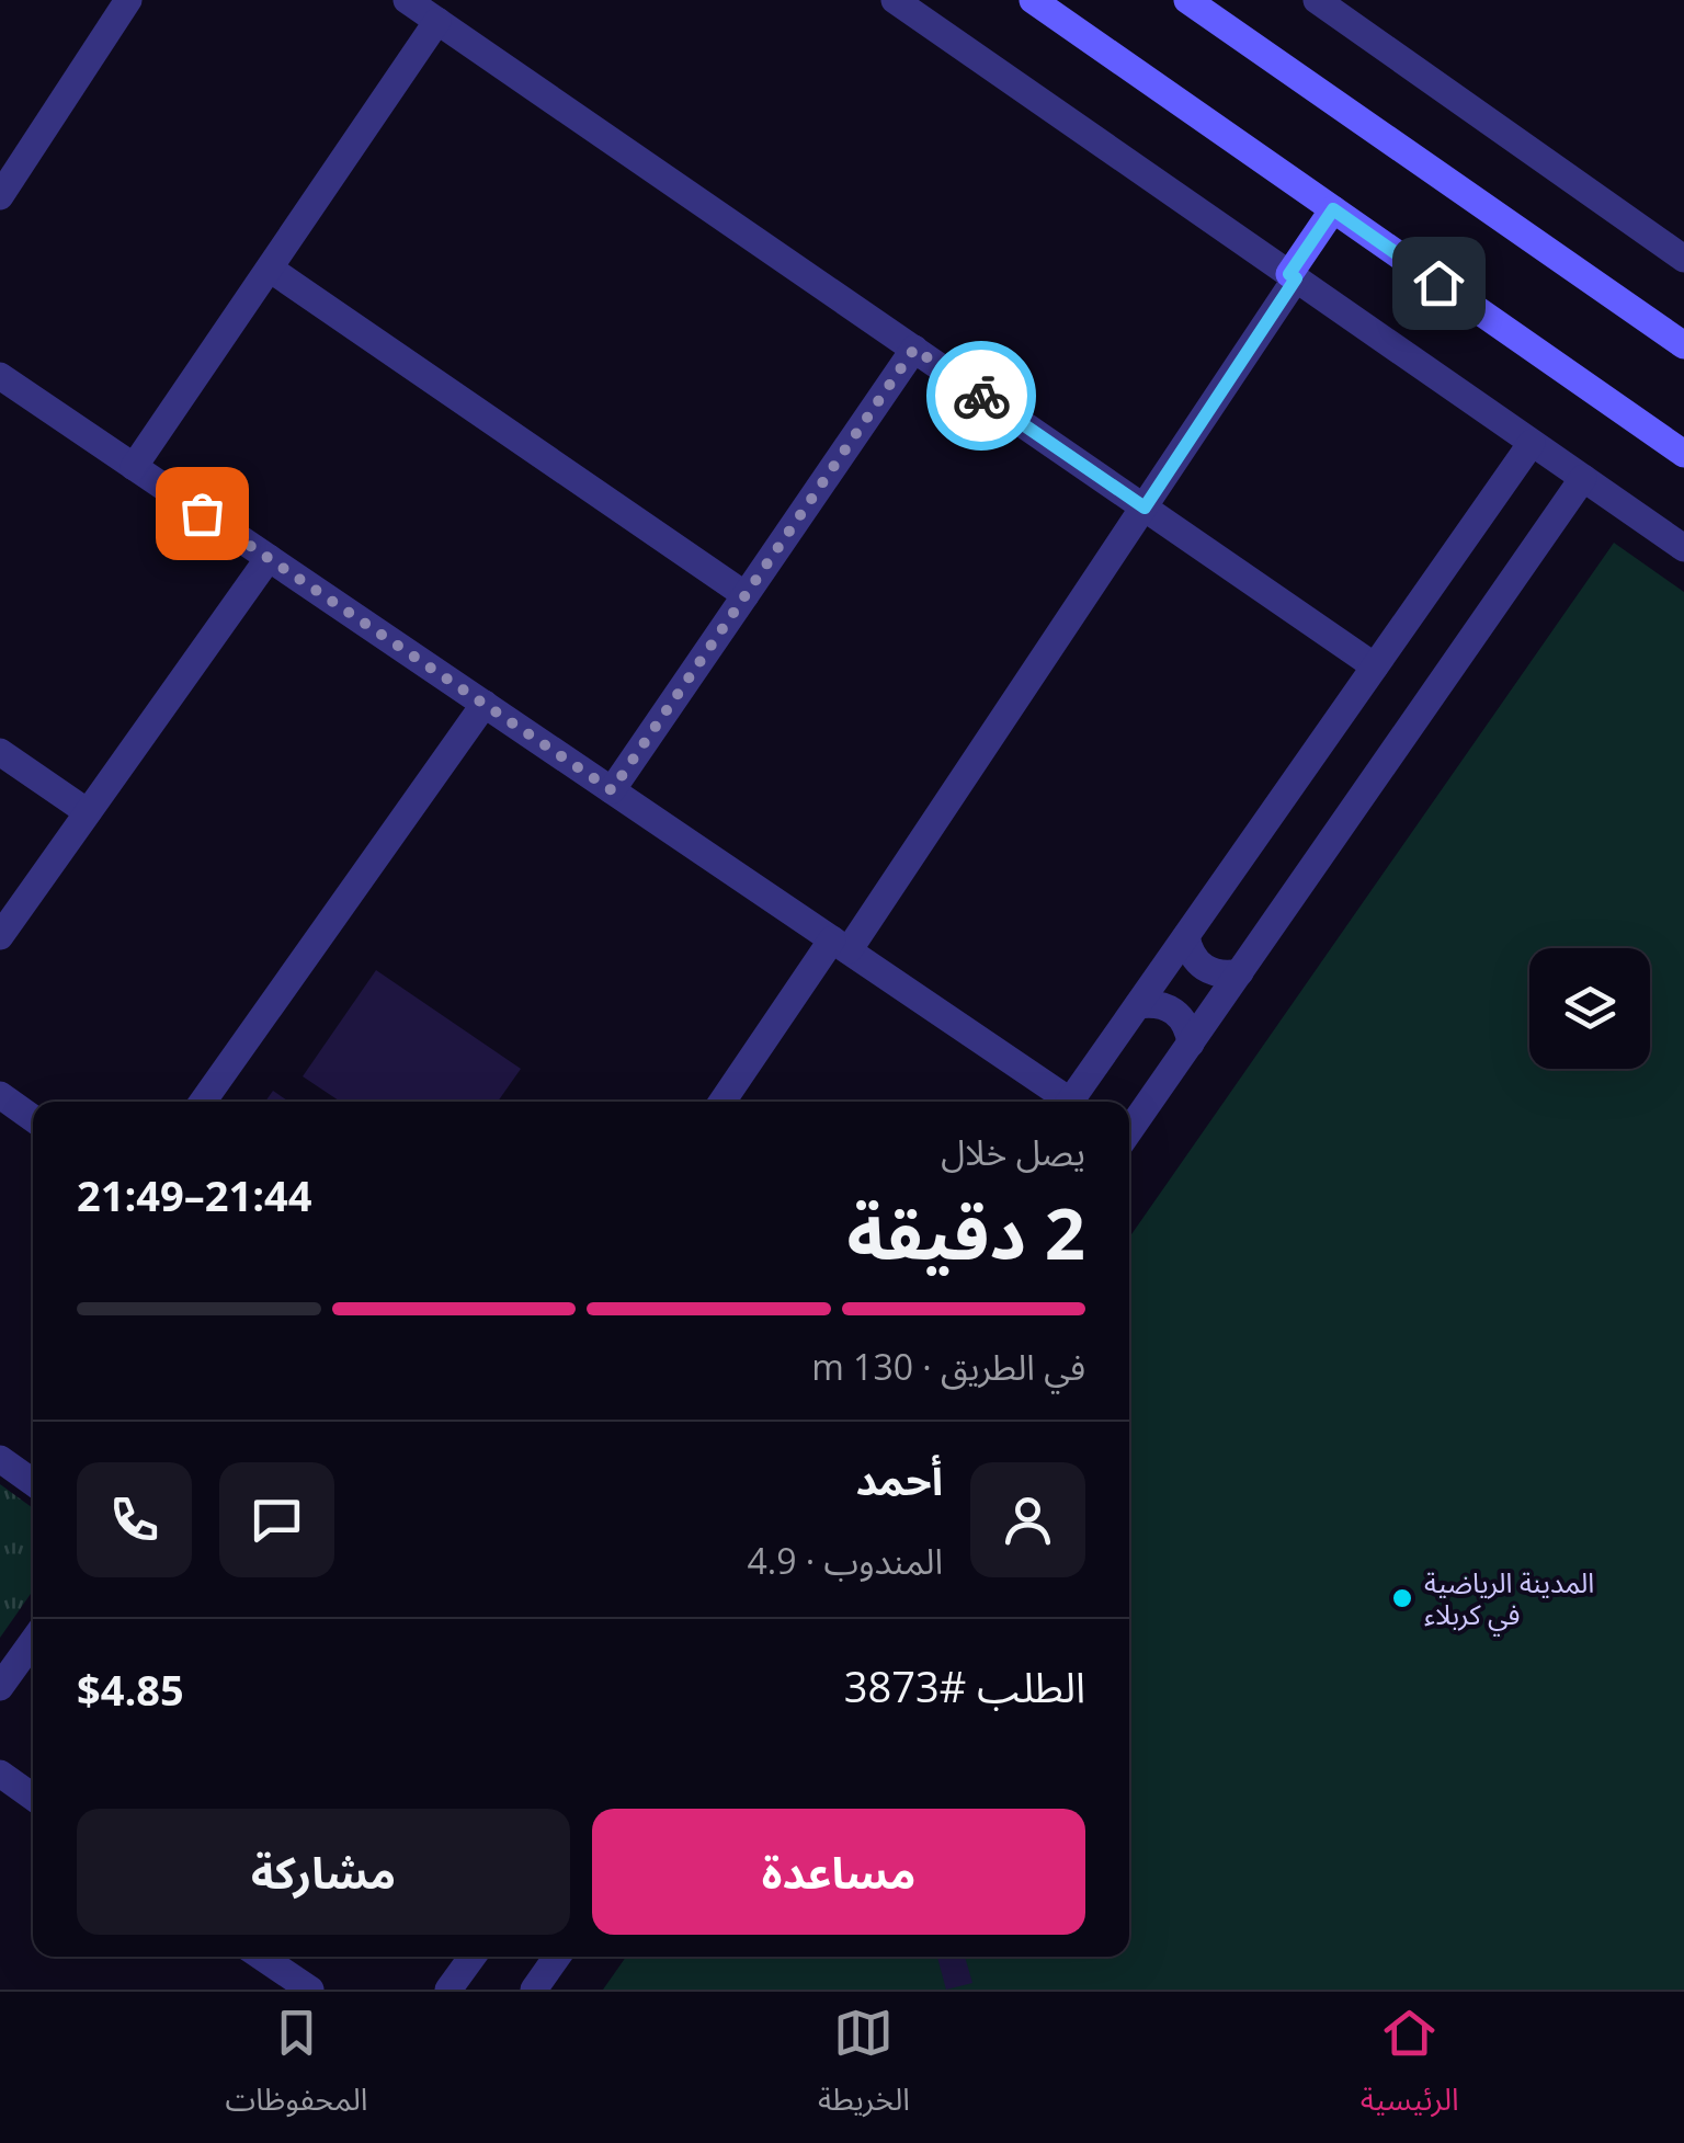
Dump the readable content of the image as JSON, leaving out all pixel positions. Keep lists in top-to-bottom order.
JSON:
{
  "places": ["المدينة الرياضية في كربلاء"],
  "page": {
    "heading": ["2 دقيقة", "يصل خلال", "21:44–21:49"],
    "panel": [
      "أحمد",
      "المندوب · 4.9",
      "الطلب #3873",
      "$4.85"
    ],
    "bar": "في الطريق · 130 m",
    "buttons": ["مساعدة", "مشاركة"],
    "tabs": ["الرئيسية", "الخريطة", "المحفوظات"]
  }
}
